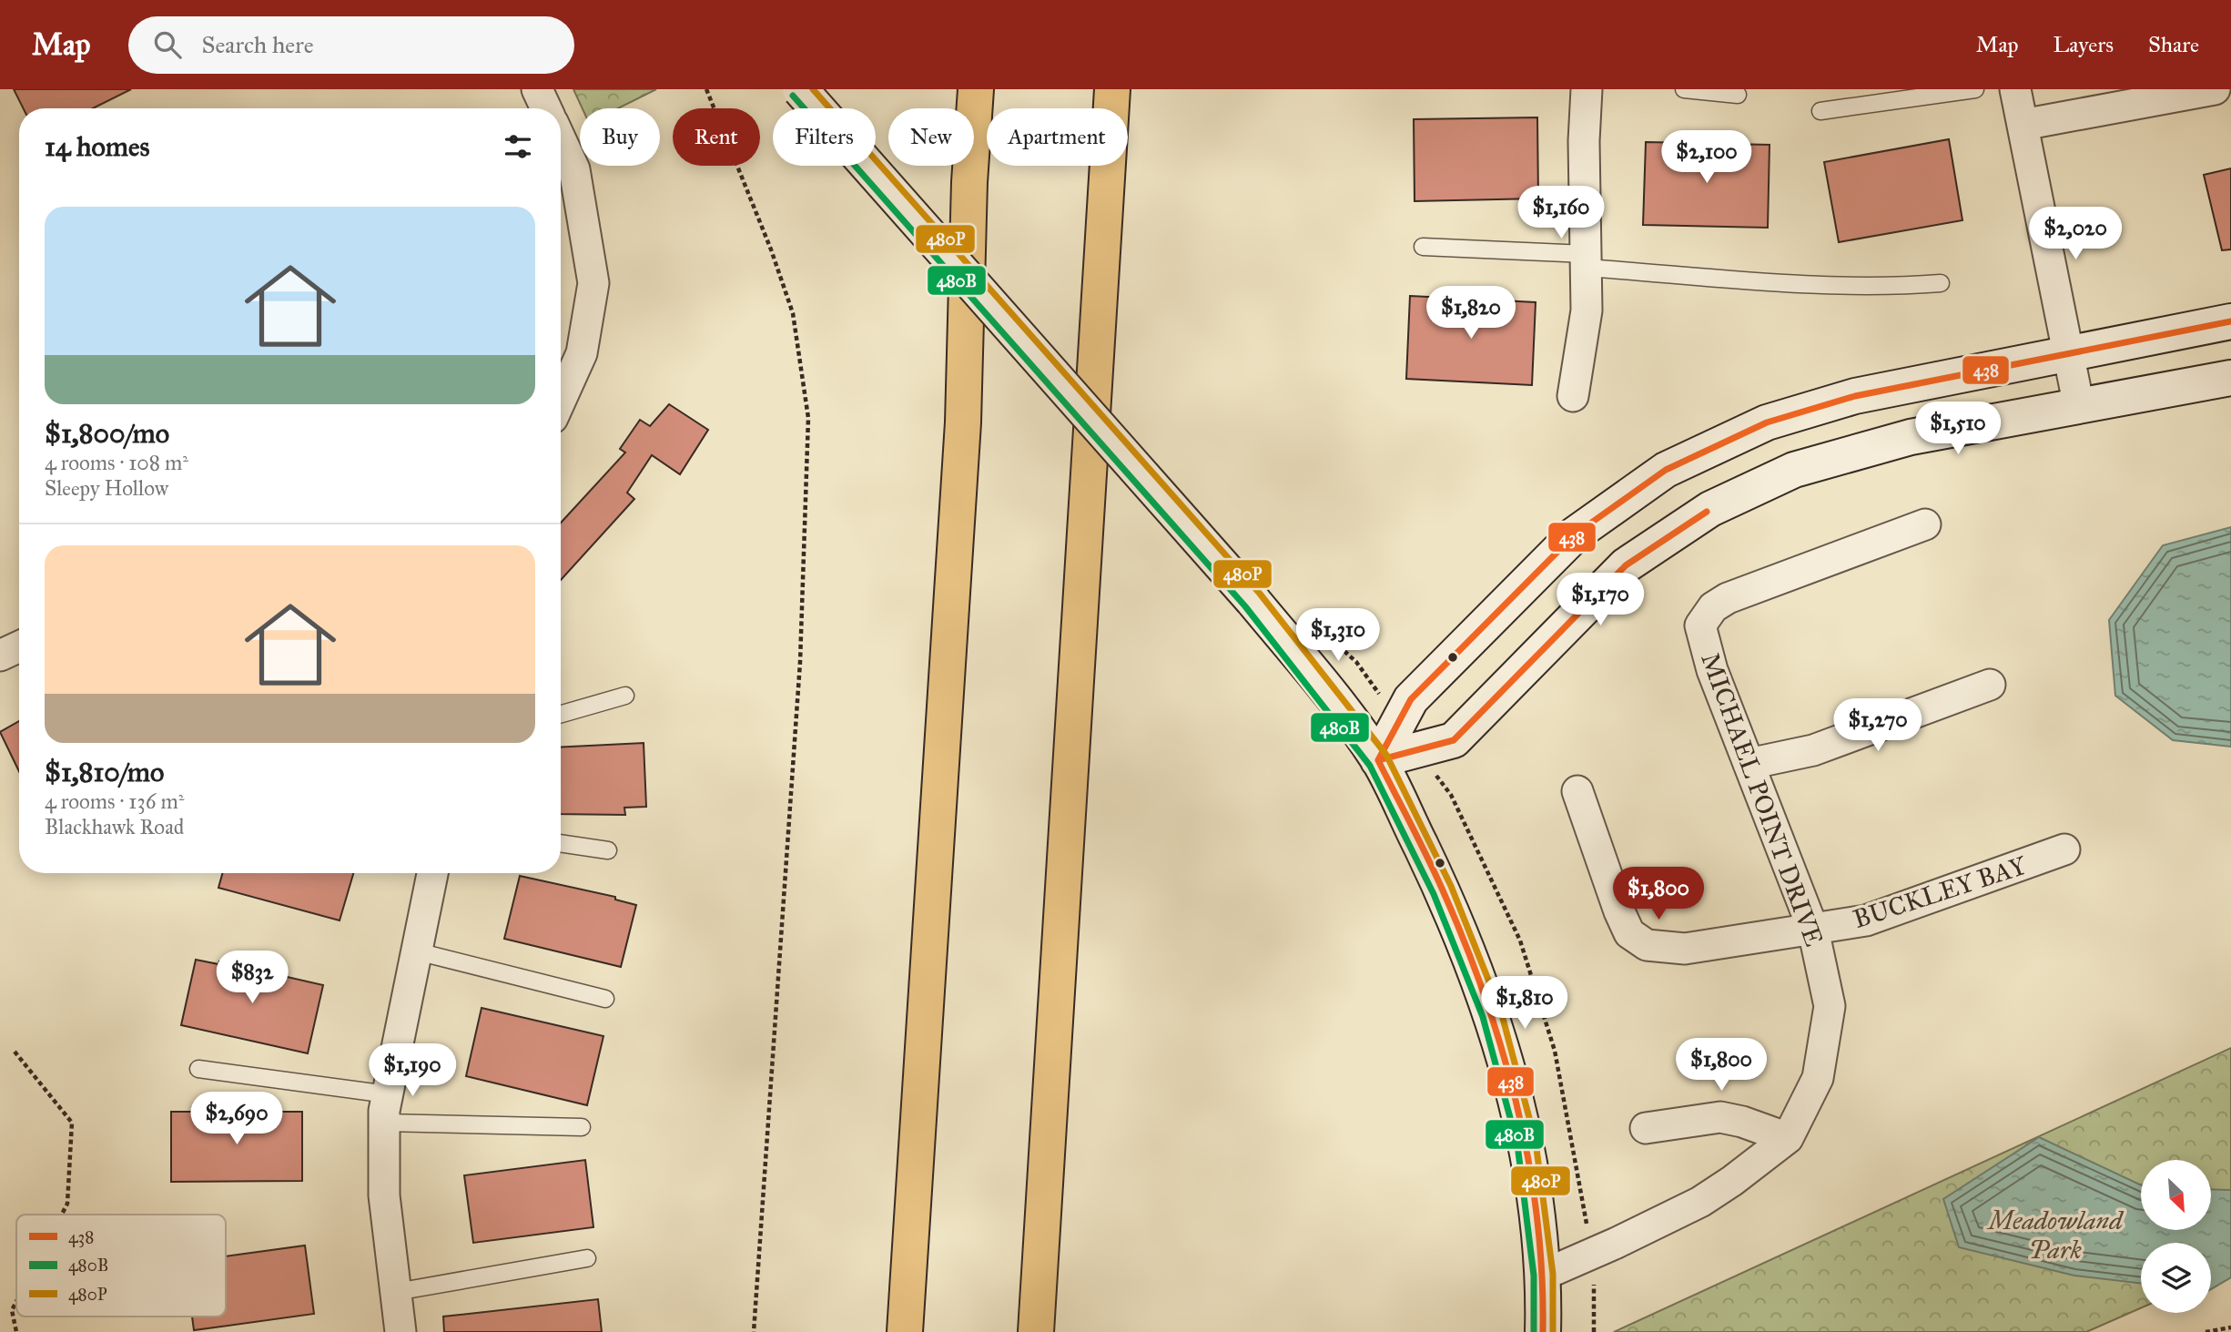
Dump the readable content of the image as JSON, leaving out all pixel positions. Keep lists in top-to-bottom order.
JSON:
{
  "streets": {
    "street": ["MICHAEL POINT DRIVE", "BUCKLEY BAY"]
  },
  "crossings": [
    ["MICHAEL POINT DRIVE", "BUCKLEY BAY"]
  ],
  "parks": ["Meadowland Park"],
  "lines": ["transit line 480P", "transit line 480B", "transit line 438"],
  "legend": ["438", "480B", "480P"],
  "north": "bottom right",
  "page": {
    "header": "Map",
    "search": "Search here",
    "nav": ["Map", "Layers", "Share"],
    "chip": [
      "Buy",
      "Rent",
      "Filters",
      "New",
      "Apartment"
    ],
    "heading": "14 homes",
    "price": [
      "$2,100",
      "$1,160",
      "$2,020",
      "$1,820",
      "$1,510",
      "$1,170",
      "$1,310",
      "$1,270",
      "$1,800",
      "$832",
      "$1,810",
      "$1,800",
      "$1,190",
      "$2,690"
    ],
    "list": [
      {
        "name": "$1,800/mo",
        "note": "4 rooms · 108 m² · Sleepy Hollow"
      },
      {
        "name": "$1,810/mo",
        "note": "4 rooms · 136 m² · Blackhawk Road"
      }
    ]
  }
}
